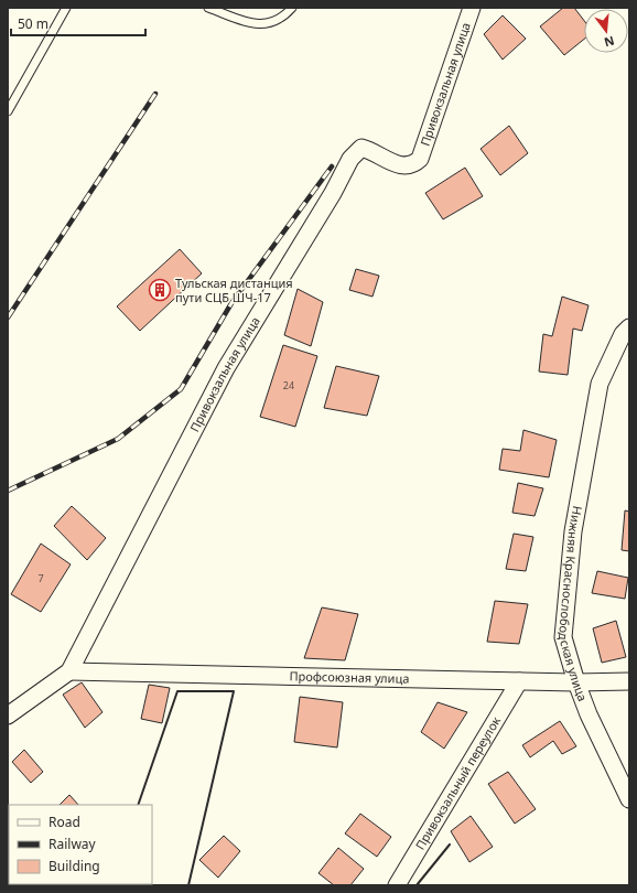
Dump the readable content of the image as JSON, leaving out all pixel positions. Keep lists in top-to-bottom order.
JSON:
{
  "streets": {
    "street": [
      "Привокзальная улица",
      "Нижняя Краснослободская улица",
      "Профсоюзная улица",
      "Привокзальный переулок"
    ]
  },
  "crossings": [
    ["Привокзальная улица", "Профсоюзная улица"],
    ["Нижняя Краснослободская улица", "Профсоюзная улица"],
    ["Профсоюзная улица", "Привокзальный переулок"]
  ],
  "places": {
    "building": ["Тульская дистанция пути СЦБ ШЧ-17"]
  },
  "house_numbers": ["24", "7"],
  "legend": ["Road", "Railway", "Building"],
  "scale_bar": "50 m",
  "north": "bottom"
}
